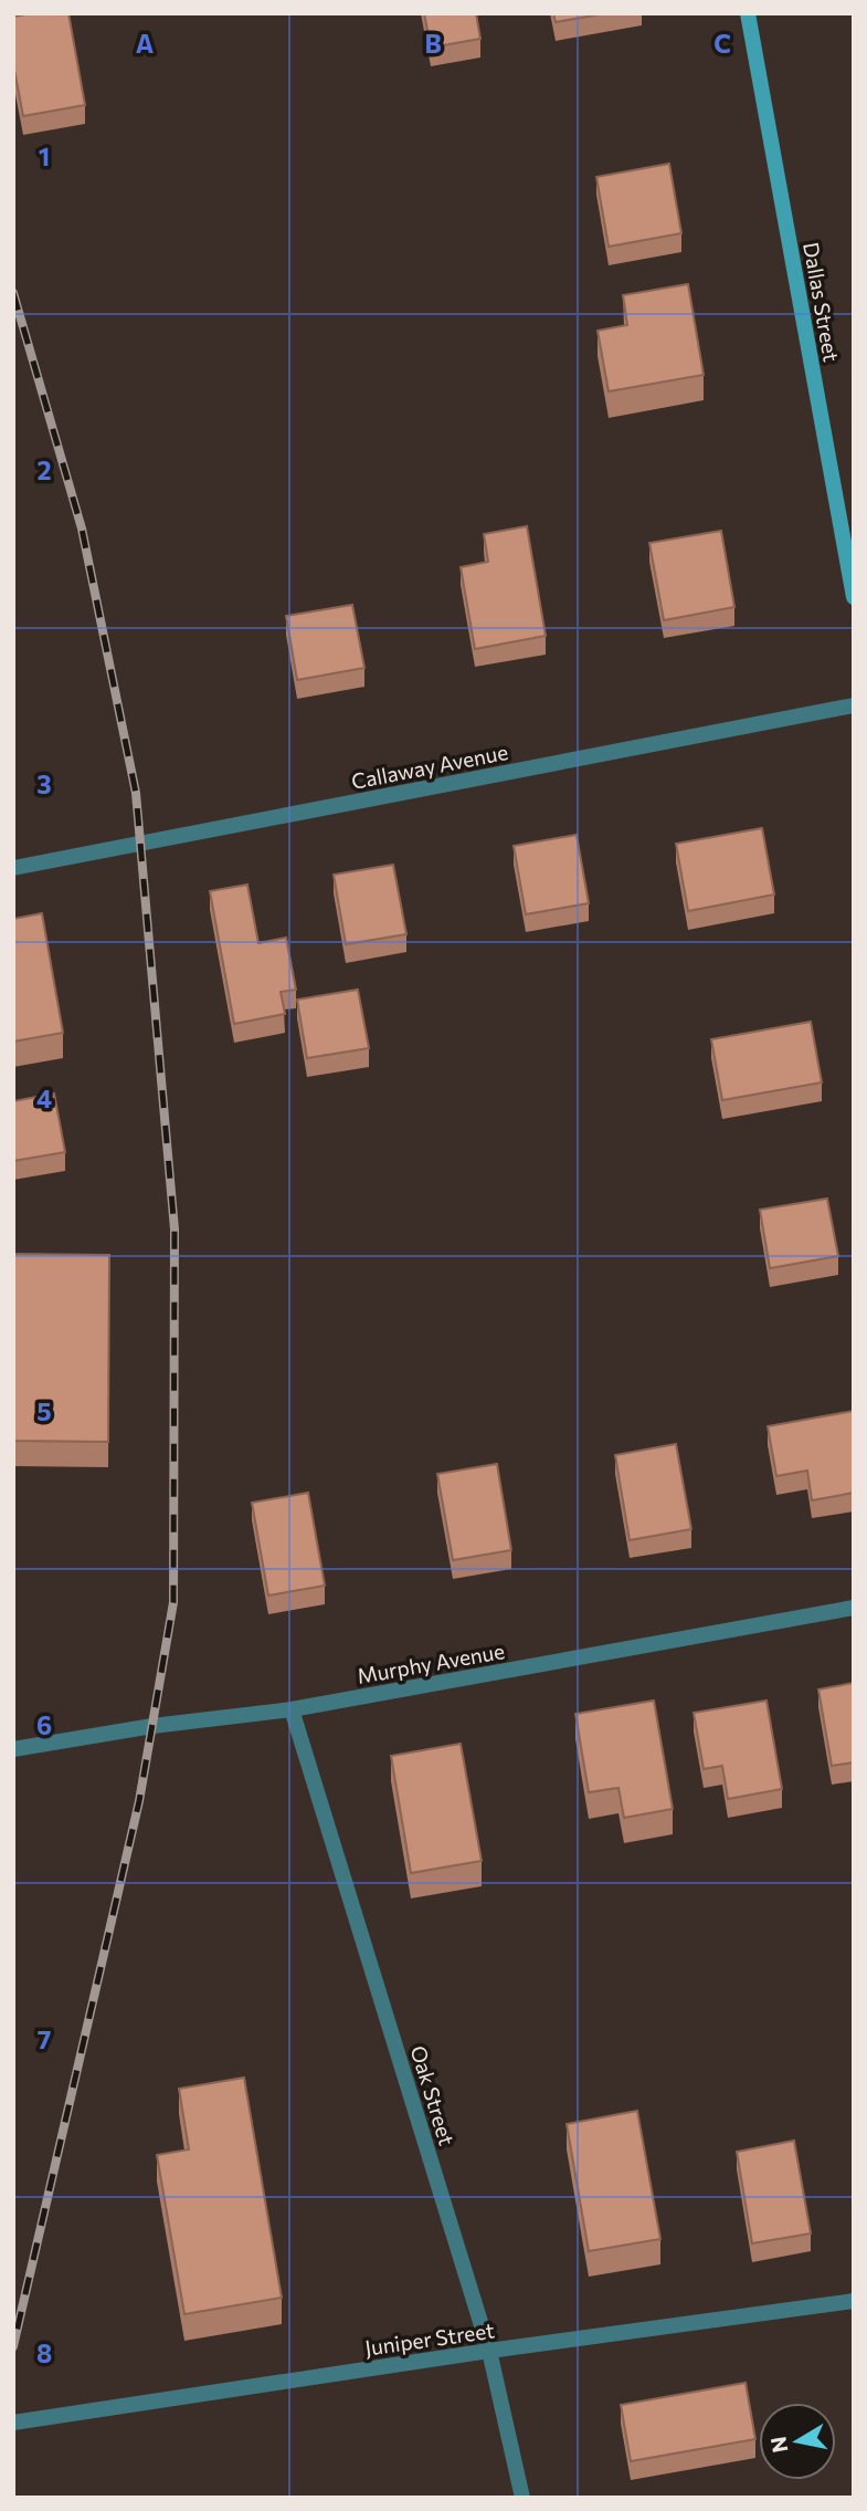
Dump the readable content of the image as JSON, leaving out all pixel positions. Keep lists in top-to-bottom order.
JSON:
{
  "streets": {
    "street": [
      "Dallas Street",
      "Callaway Avenue",
      "Murphy Avenue",
      "Oak Street",
      "Juniper Street"
    ]
  },
  "crossings": [
    ["Murphy Avenue", "Oak Street"],
    ["Oak Street", "Juniper Street"]
  ],
  "north": "left",
  "grid": {
    "columns": ["A", "B", "C"],
    "rows": [
      "1",
      "2",
      "3",
      "4",
      "5",
      "6",
      "7",
      "8"
    ]
  }
}
